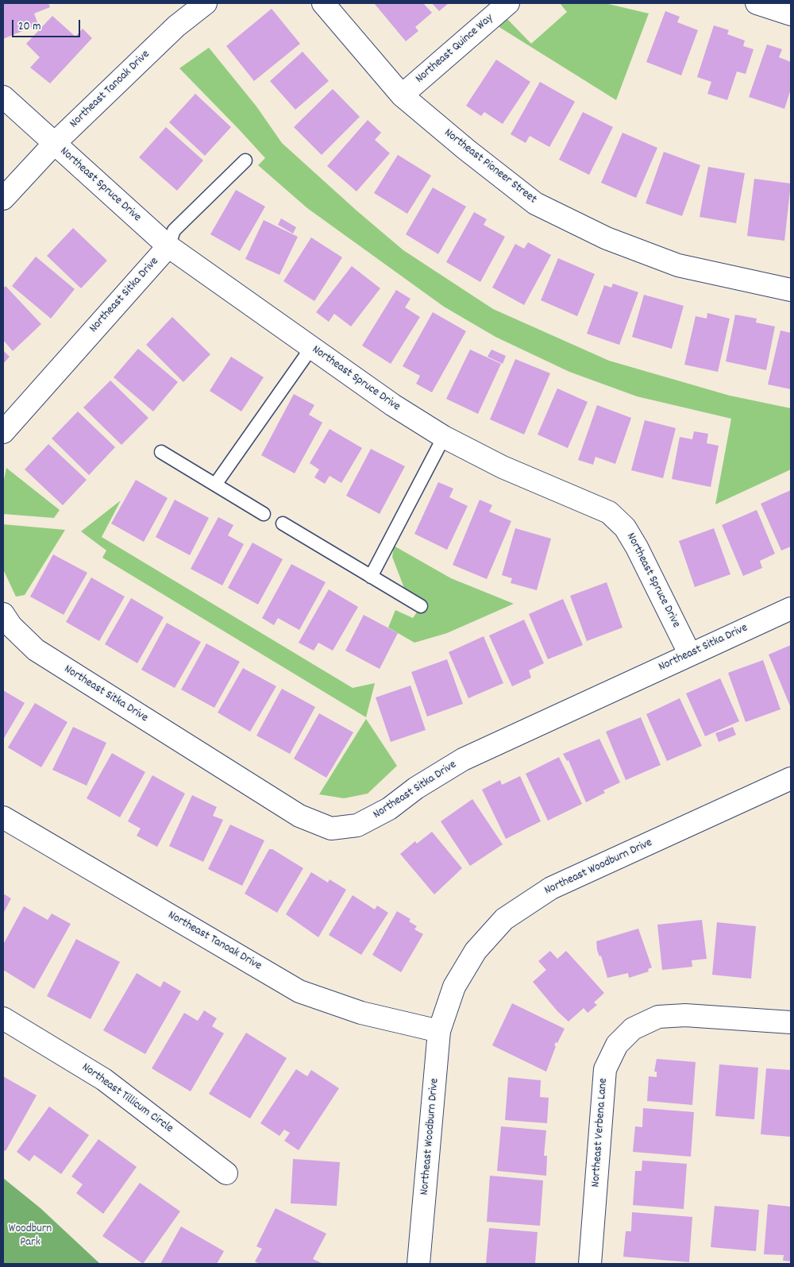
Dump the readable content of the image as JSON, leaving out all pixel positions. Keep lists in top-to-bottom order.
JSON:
{
  "streets": {
    "street": [
      "Northeast Quince Way",
      "Northeast Tanoak Drive",
      "Northeast Pioneer Street",
      "Northeast Spruce Drive",
      "Northeast Sitka Drive",
      "Northeast Woodburn Drive",
      "Northeast Tillicum Circle",
      "Northeast Verbena Lane"
    ]
  },
  "crossings": [
    ["Northeast Quince Way", "Northeast Pioneer Street"],
    ["Northeast Tanoak Drive", "Northeast Spruce Drive"],
    ["Northeast Tanoak Drive", "Northeast Woodburn Drive"],
    ["Northeast Spruce Drive", "Northeast Sitka Drive"]
  ],
  "parks": ["Woodburn Park"],
  "scale_bar": "20 m"
}
